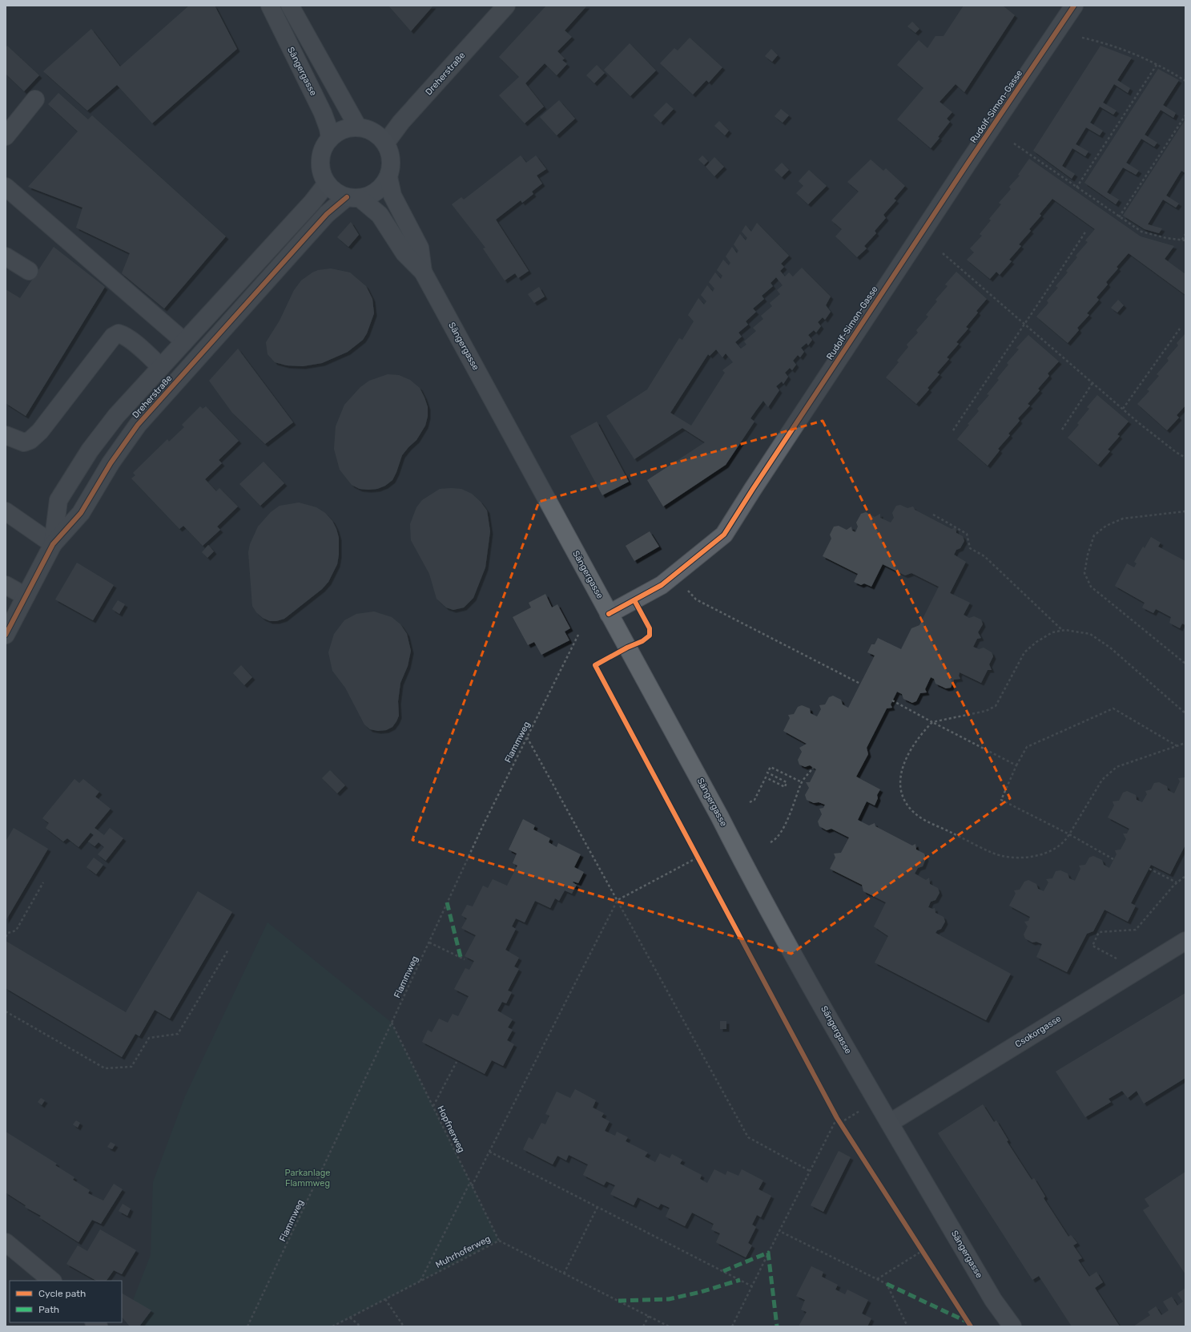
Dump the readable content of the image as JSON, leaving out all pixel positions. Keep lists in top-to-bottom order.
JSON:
{
  "streets": {
    "main road": ["Sängergasse"],
    "street": ["Dreherstraße", "Rudolf-Simon-Gasse", "Csokorgasse"],
    "path": ["Flammweg", "Hopfnerweg", "Muhrhoferweg"]
  },
  "crossings": [
    ["Sängergasse", "Dreherstraße"],
    ["Sängergasse", "Rudolf-Simon-Gasse"],
    ["Sängergasse", "Csokorgasse"],
    ["Flammweg", "Hopfnerweg"],
    ["Hopfnerweg", "Muhrhoferweg"]
  ],
  "parks": ["Parkanlage Flammweg"],
  "legend": ["Cycle path", "Path"]
}
